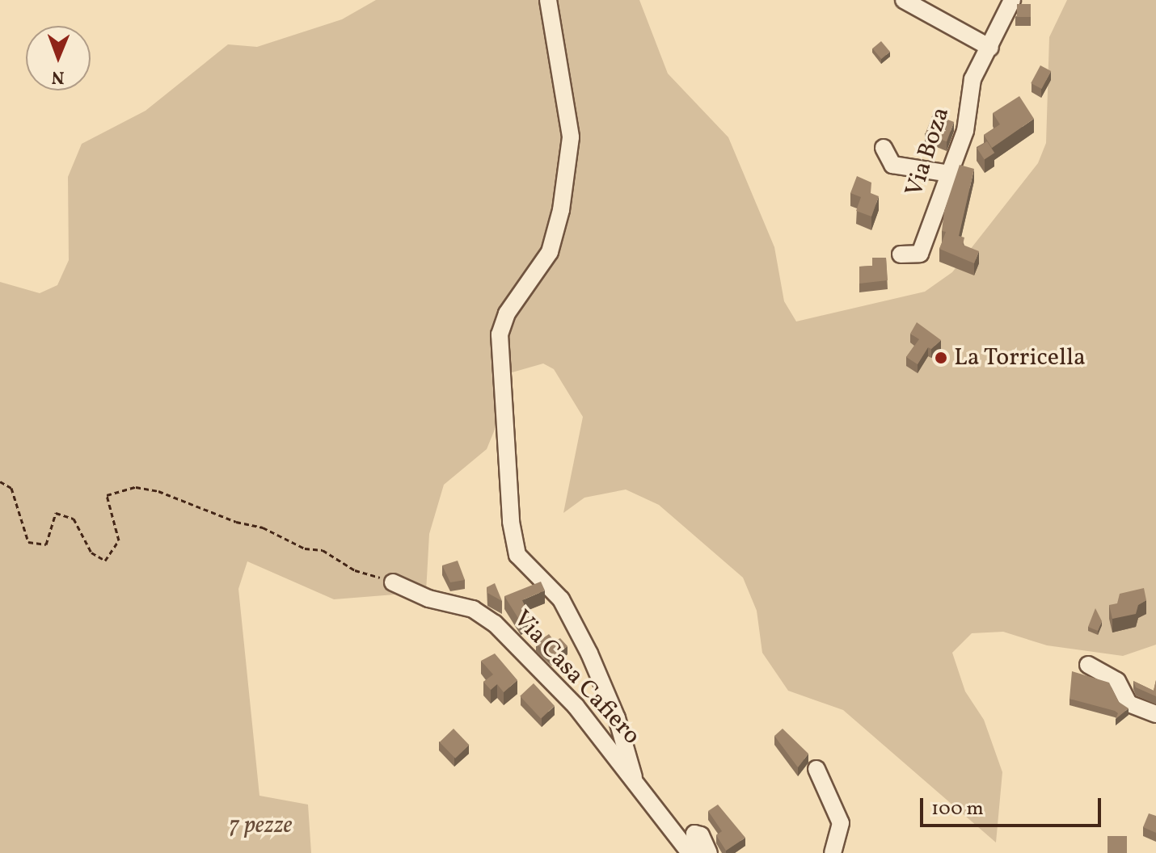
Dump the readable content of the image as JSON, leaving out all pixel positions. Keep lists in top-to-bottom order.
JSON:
{
  "streets": {
    "street": ["Via Boza", "Via Casa Cafiero"]
  },
  "parks": ["7 pezze"],
  "places": ["La Torricella"],
  "scale_bar": "100 m",
  "north": "bottom"
}
